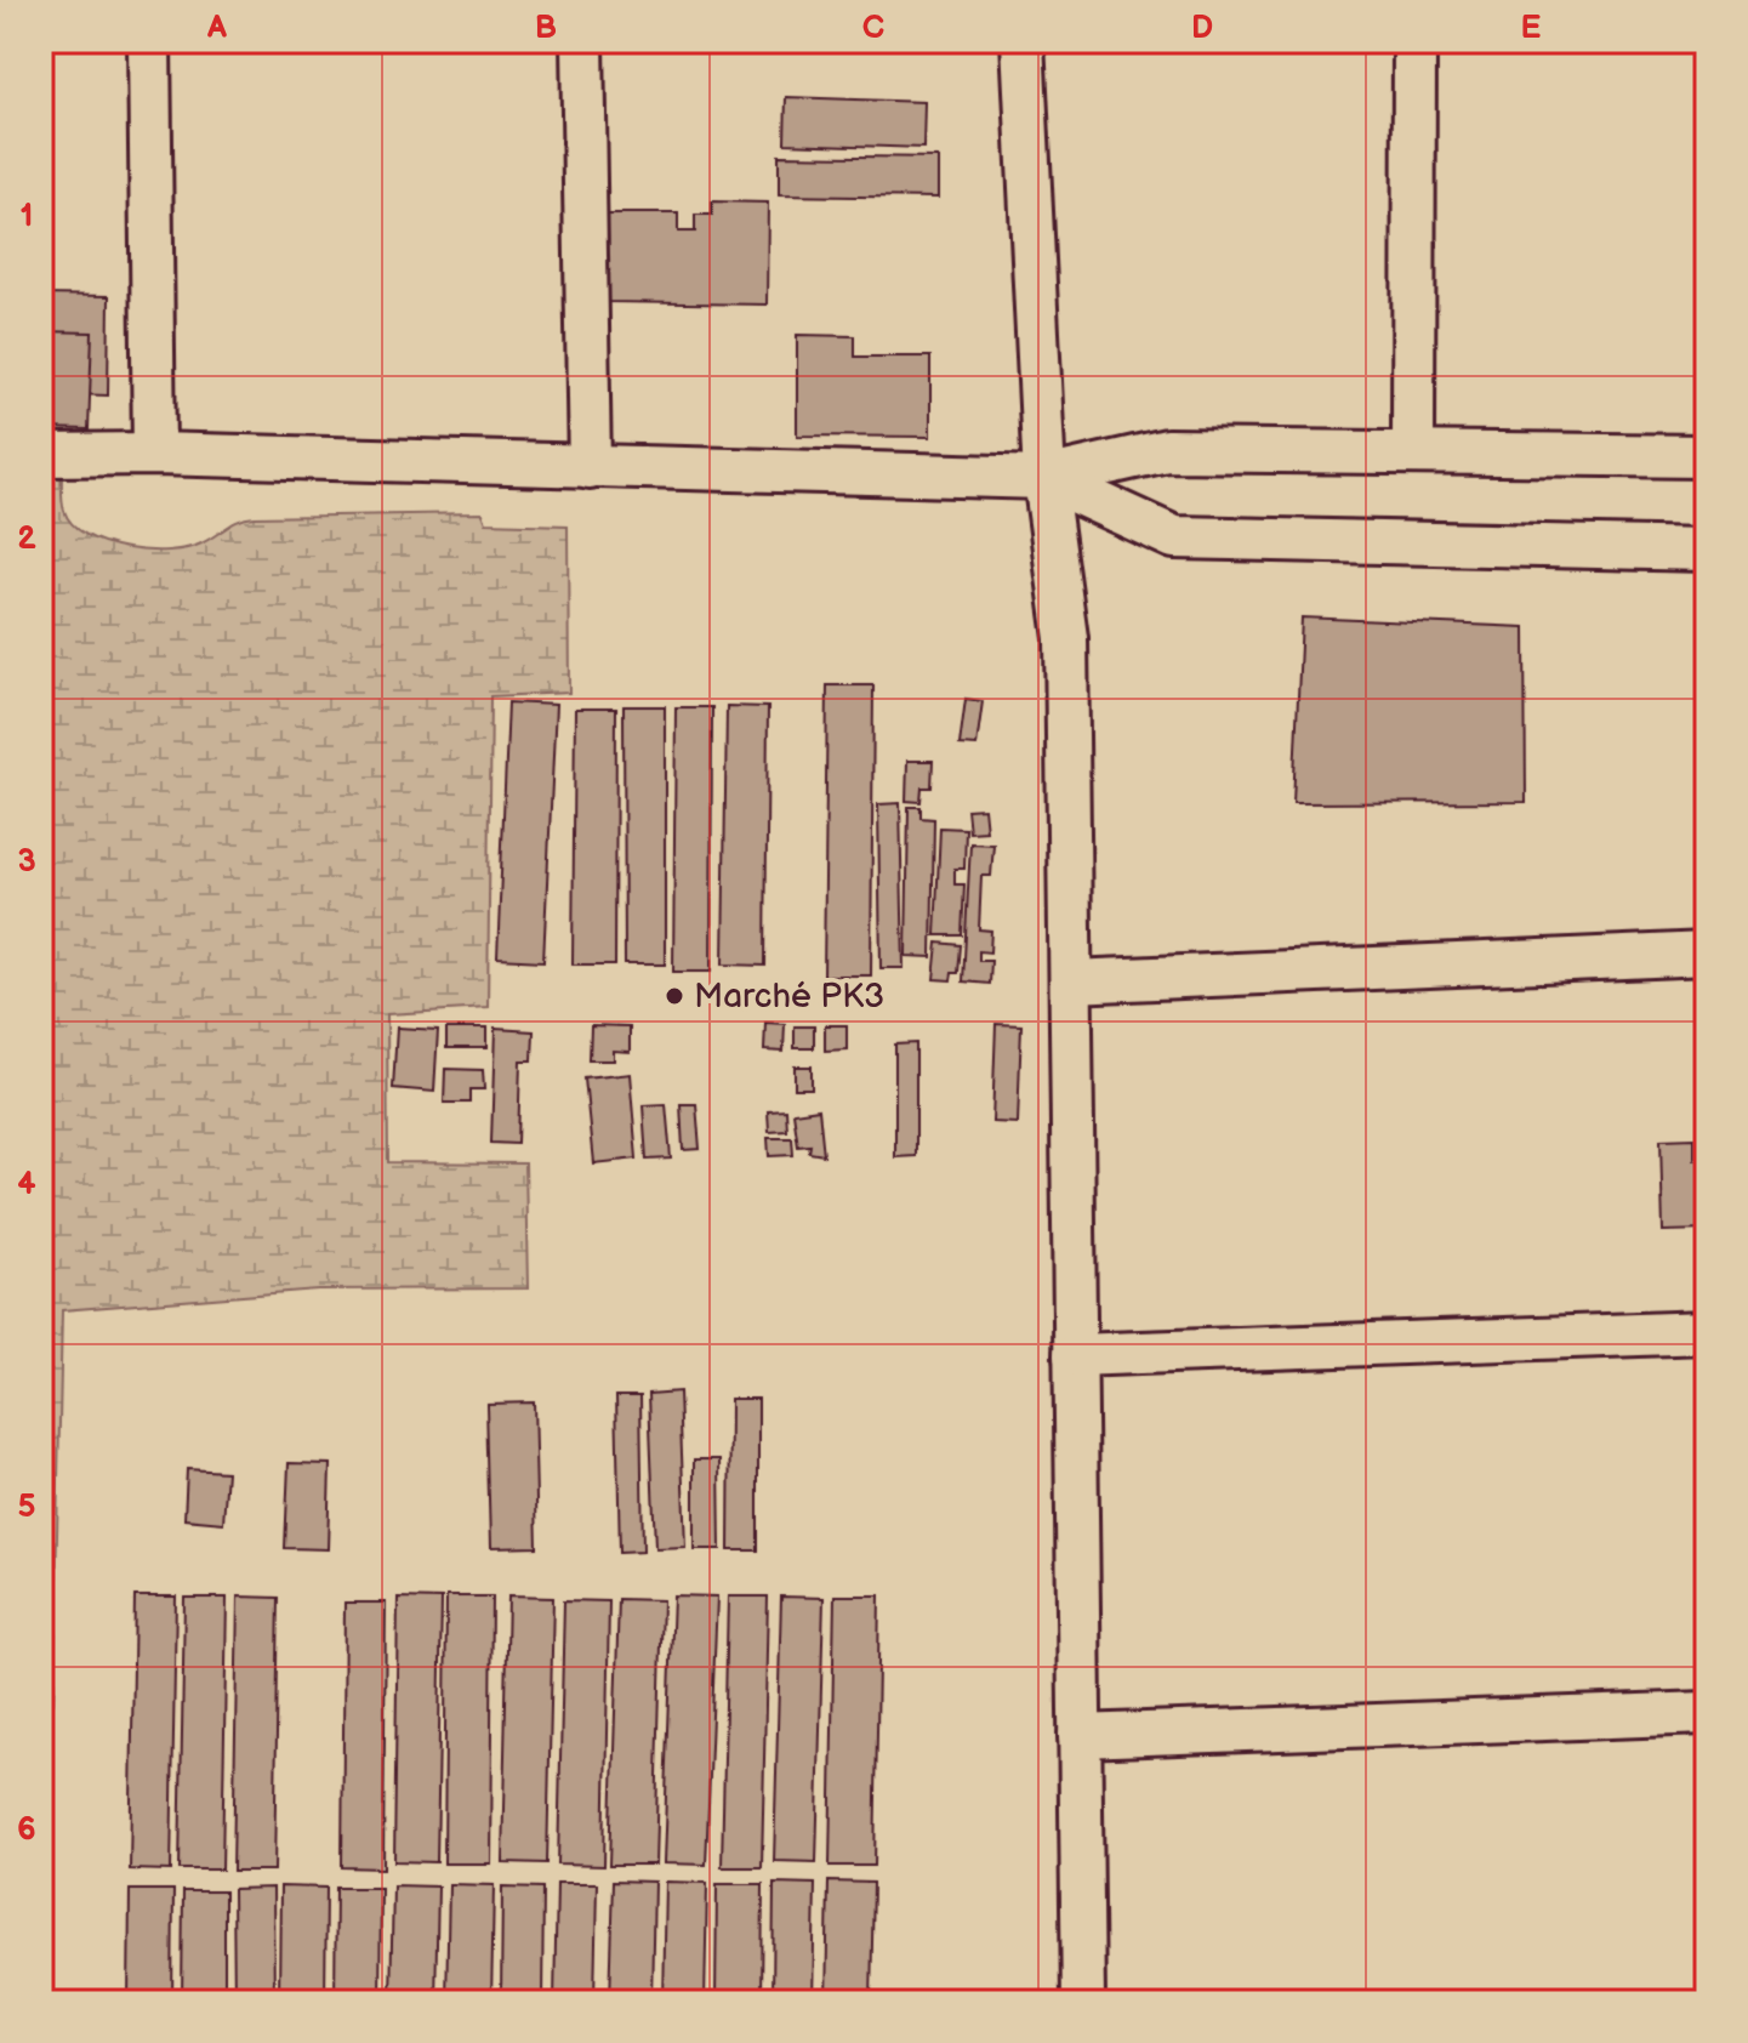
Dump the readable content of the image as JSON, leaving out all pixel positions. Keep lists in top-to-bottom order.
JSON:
{
  "places": ["Marché PK3"],
  "grid": {
    "columns": [
      "A",
      "B",
      "C",
      "D",
      "E"
    ],
    "rows": [
      "1",
      "2",
      "3",
      "4",
      "5",
      "6"
    ]
  }
}
